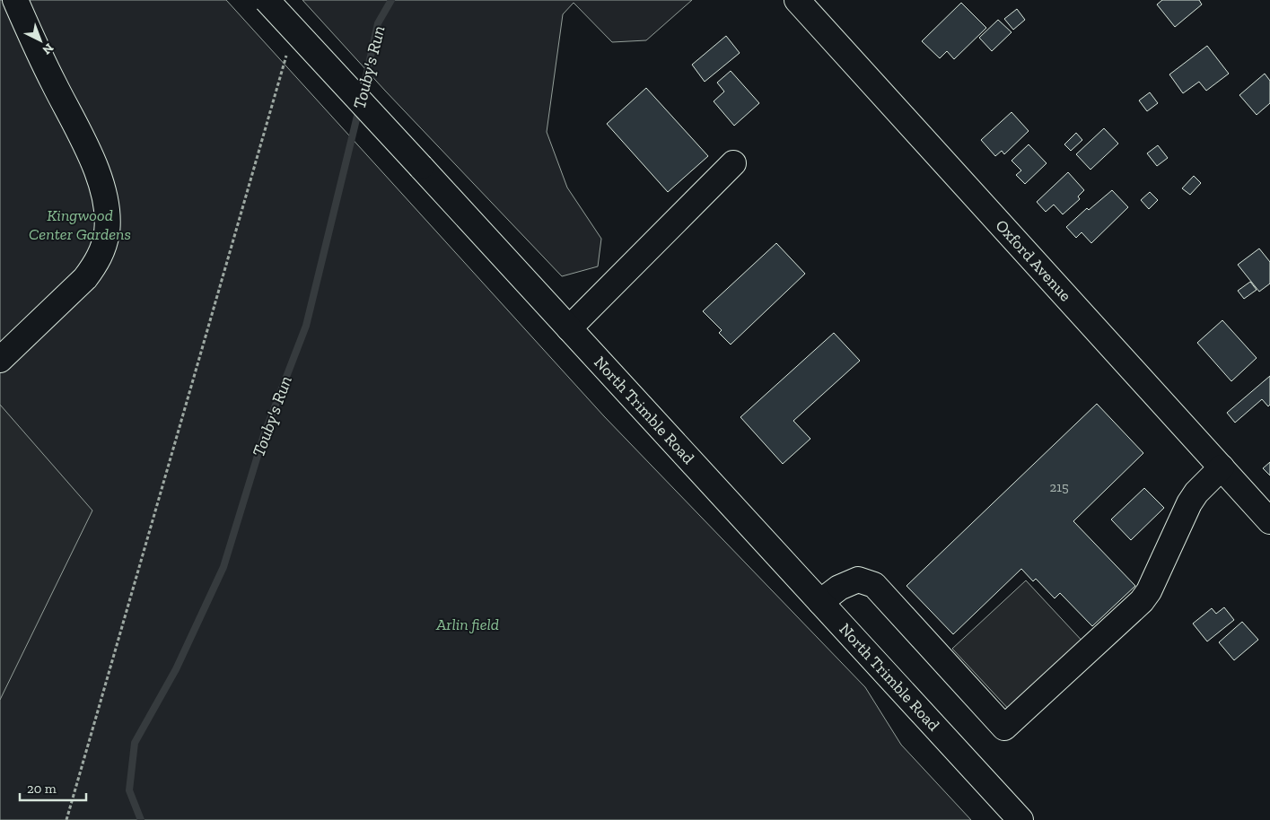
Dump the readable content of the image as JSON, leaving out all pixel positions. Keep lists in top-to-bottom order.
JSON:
{
  "streets": {
    "main road": ["Oxford Avenue", "North Trimble Road"]
  },
  "water": ["Touby's Run"],
  "parks": ["Kingwood Center Gardens", "Arlin field"],
  "house_numbers": ["215"],
  "scale_bar": "20 m",
  "north": "bottom right"
}
